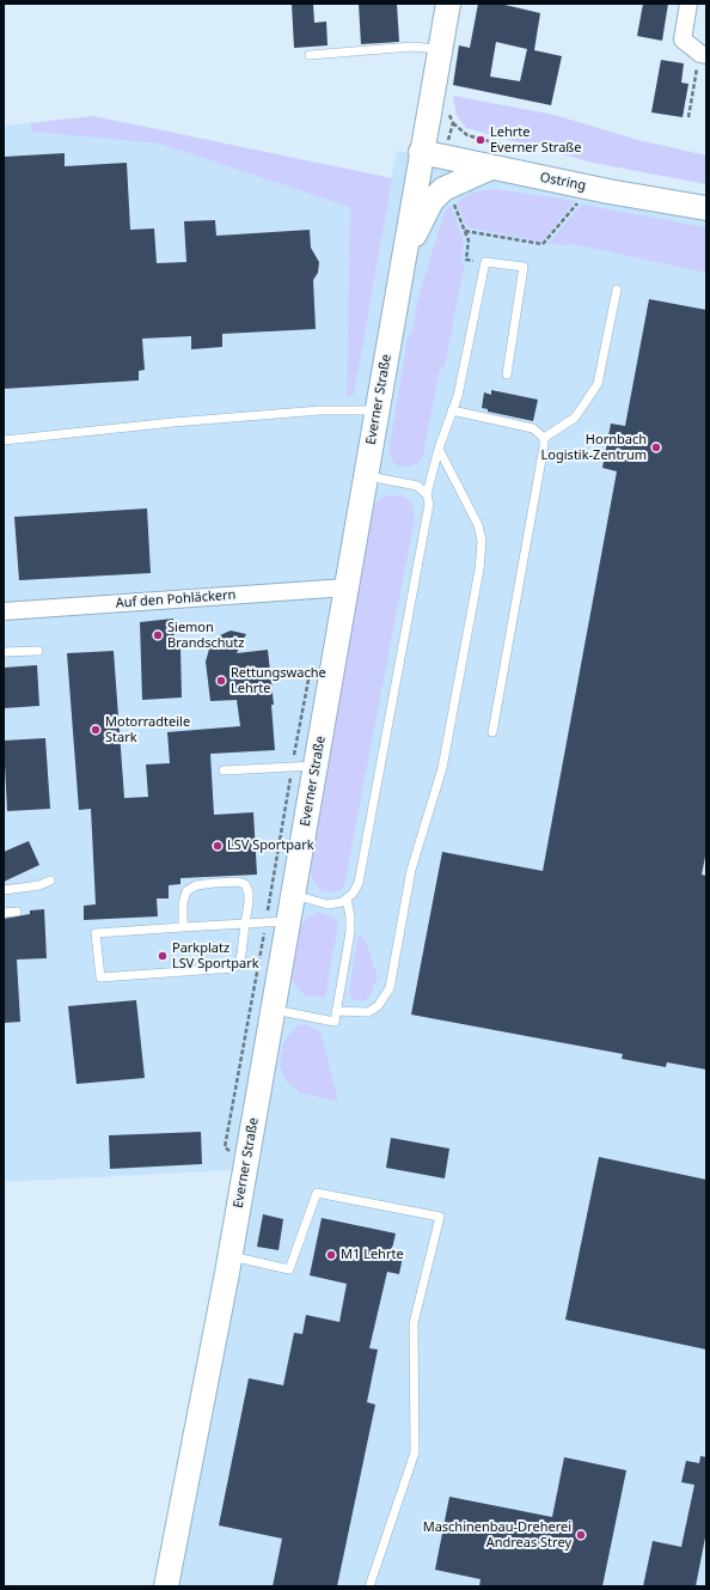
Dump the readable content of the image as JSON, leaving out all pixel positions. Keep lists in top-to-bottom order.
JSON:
{
  "streets": {
    "street": ["Ostring", "Everner Straße", "Auf den Pohläckern"]
  },
  "crossings": [
    ["Ostring", "Everner Straße"],
    ["Everner Straße", "Auf den Pohläckern"]
  ],
  "places": [
    "Lehrte Everner Straße",
    "Hornbach Logistik-Zentrum",
    "Siemon Brandschutz",
    "Rettungswache Lehrte",
    "Motorradteile Stark",
    "LSV Sportpark",
    "Parkplatz LSV Sportpark",
    "M1 Lehrte",
    "Maschinenbau-Dreherei Andreas Strey"
  ]
}
